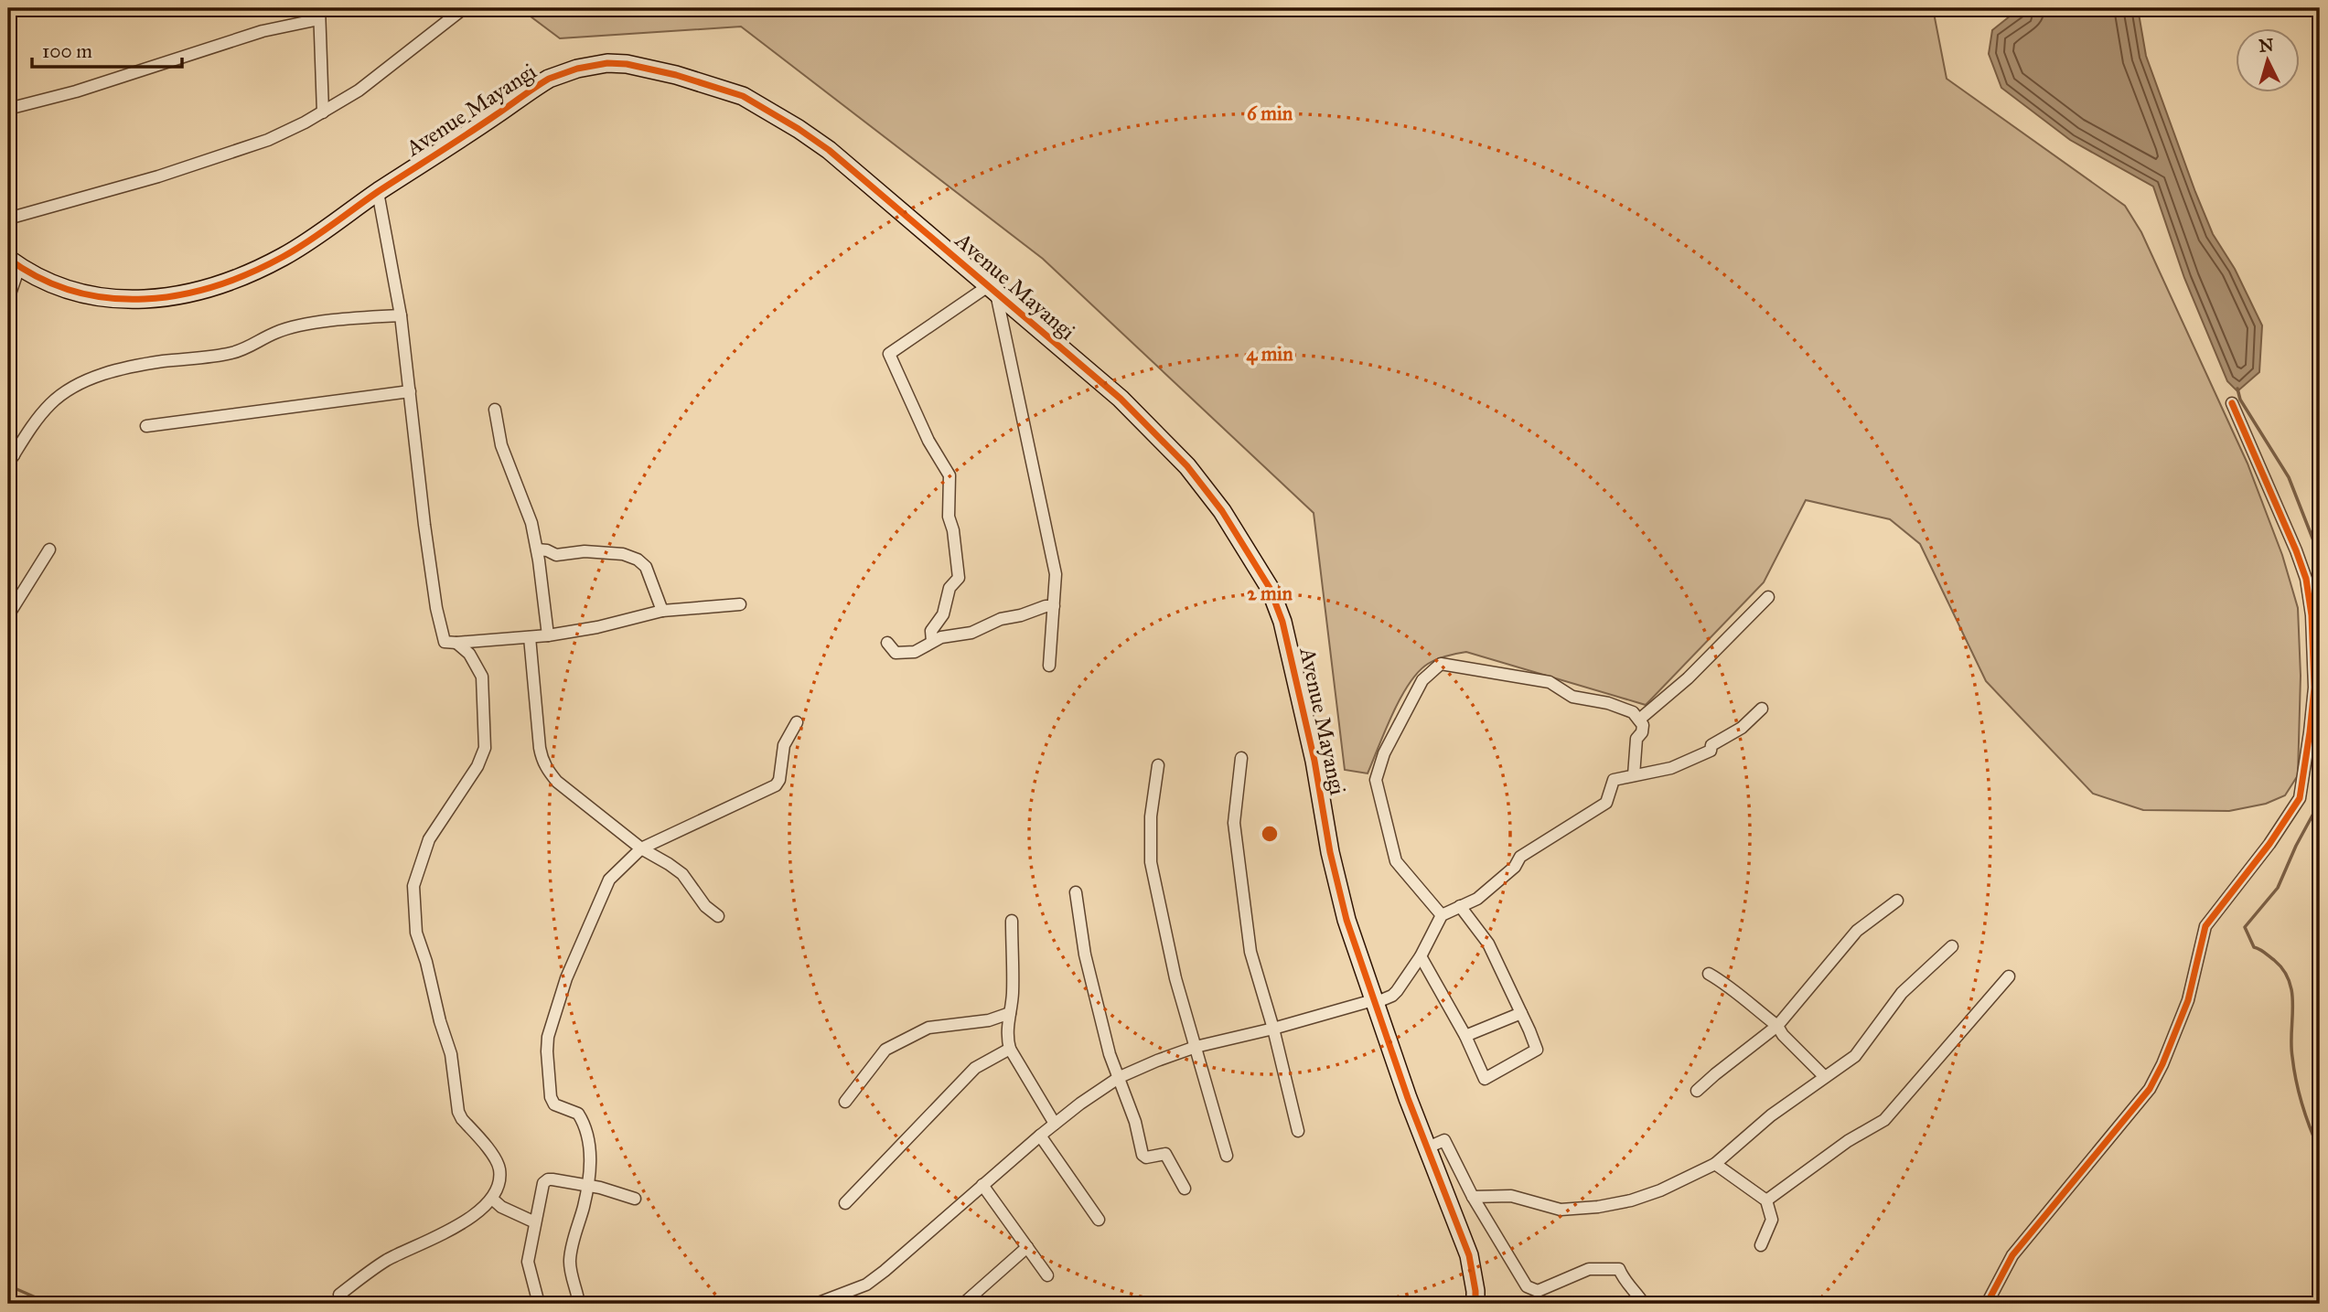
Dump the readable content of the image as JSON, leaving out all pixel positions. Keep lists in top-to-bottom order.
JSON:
{
  "streets": {
    "street": ["Avenue Mayangi"]
  },
  "scale_bar": "100 m",
  "north": "top",
  "rings": ["6 min", "4 min", "2 min"]
}
